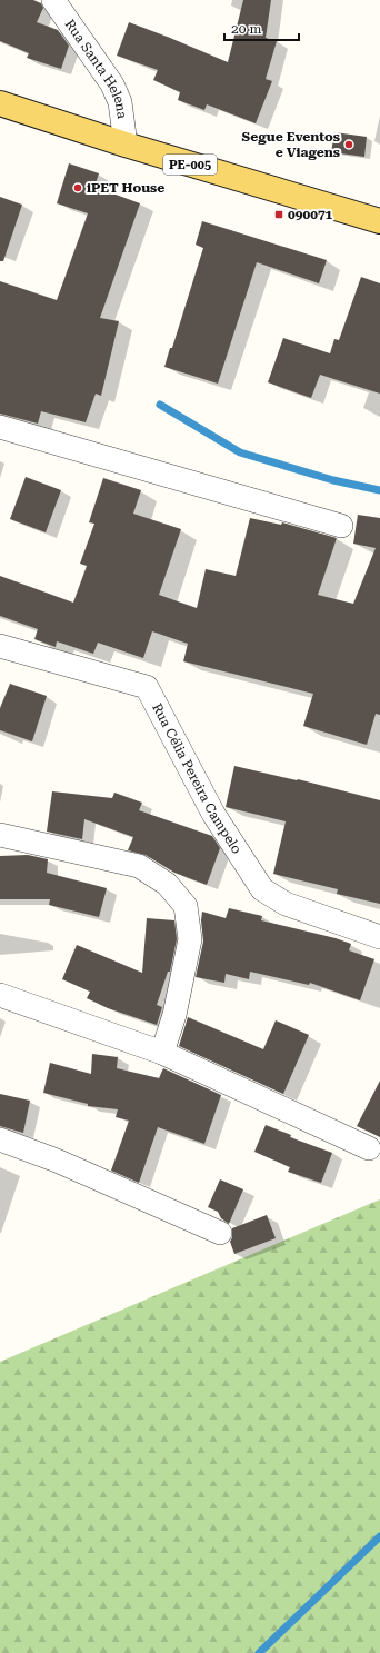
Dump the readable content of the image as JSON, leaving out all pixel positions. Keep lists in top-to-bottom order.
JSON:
{
  "streets": {
    "main road": ["PE-005"],
    "street": ["Rua Santa Helena", "Rua Célia Pereira Campelo"]
  },
  "crossings": [
    ["Rua Santa Helena", "PE-005"]
  ],
  "places": {
    "other": ["Segue Eventos e Viagens", "iPET House"],
    "transit": ["090071"]
  },
  "scale_bar": "20 m"
}
